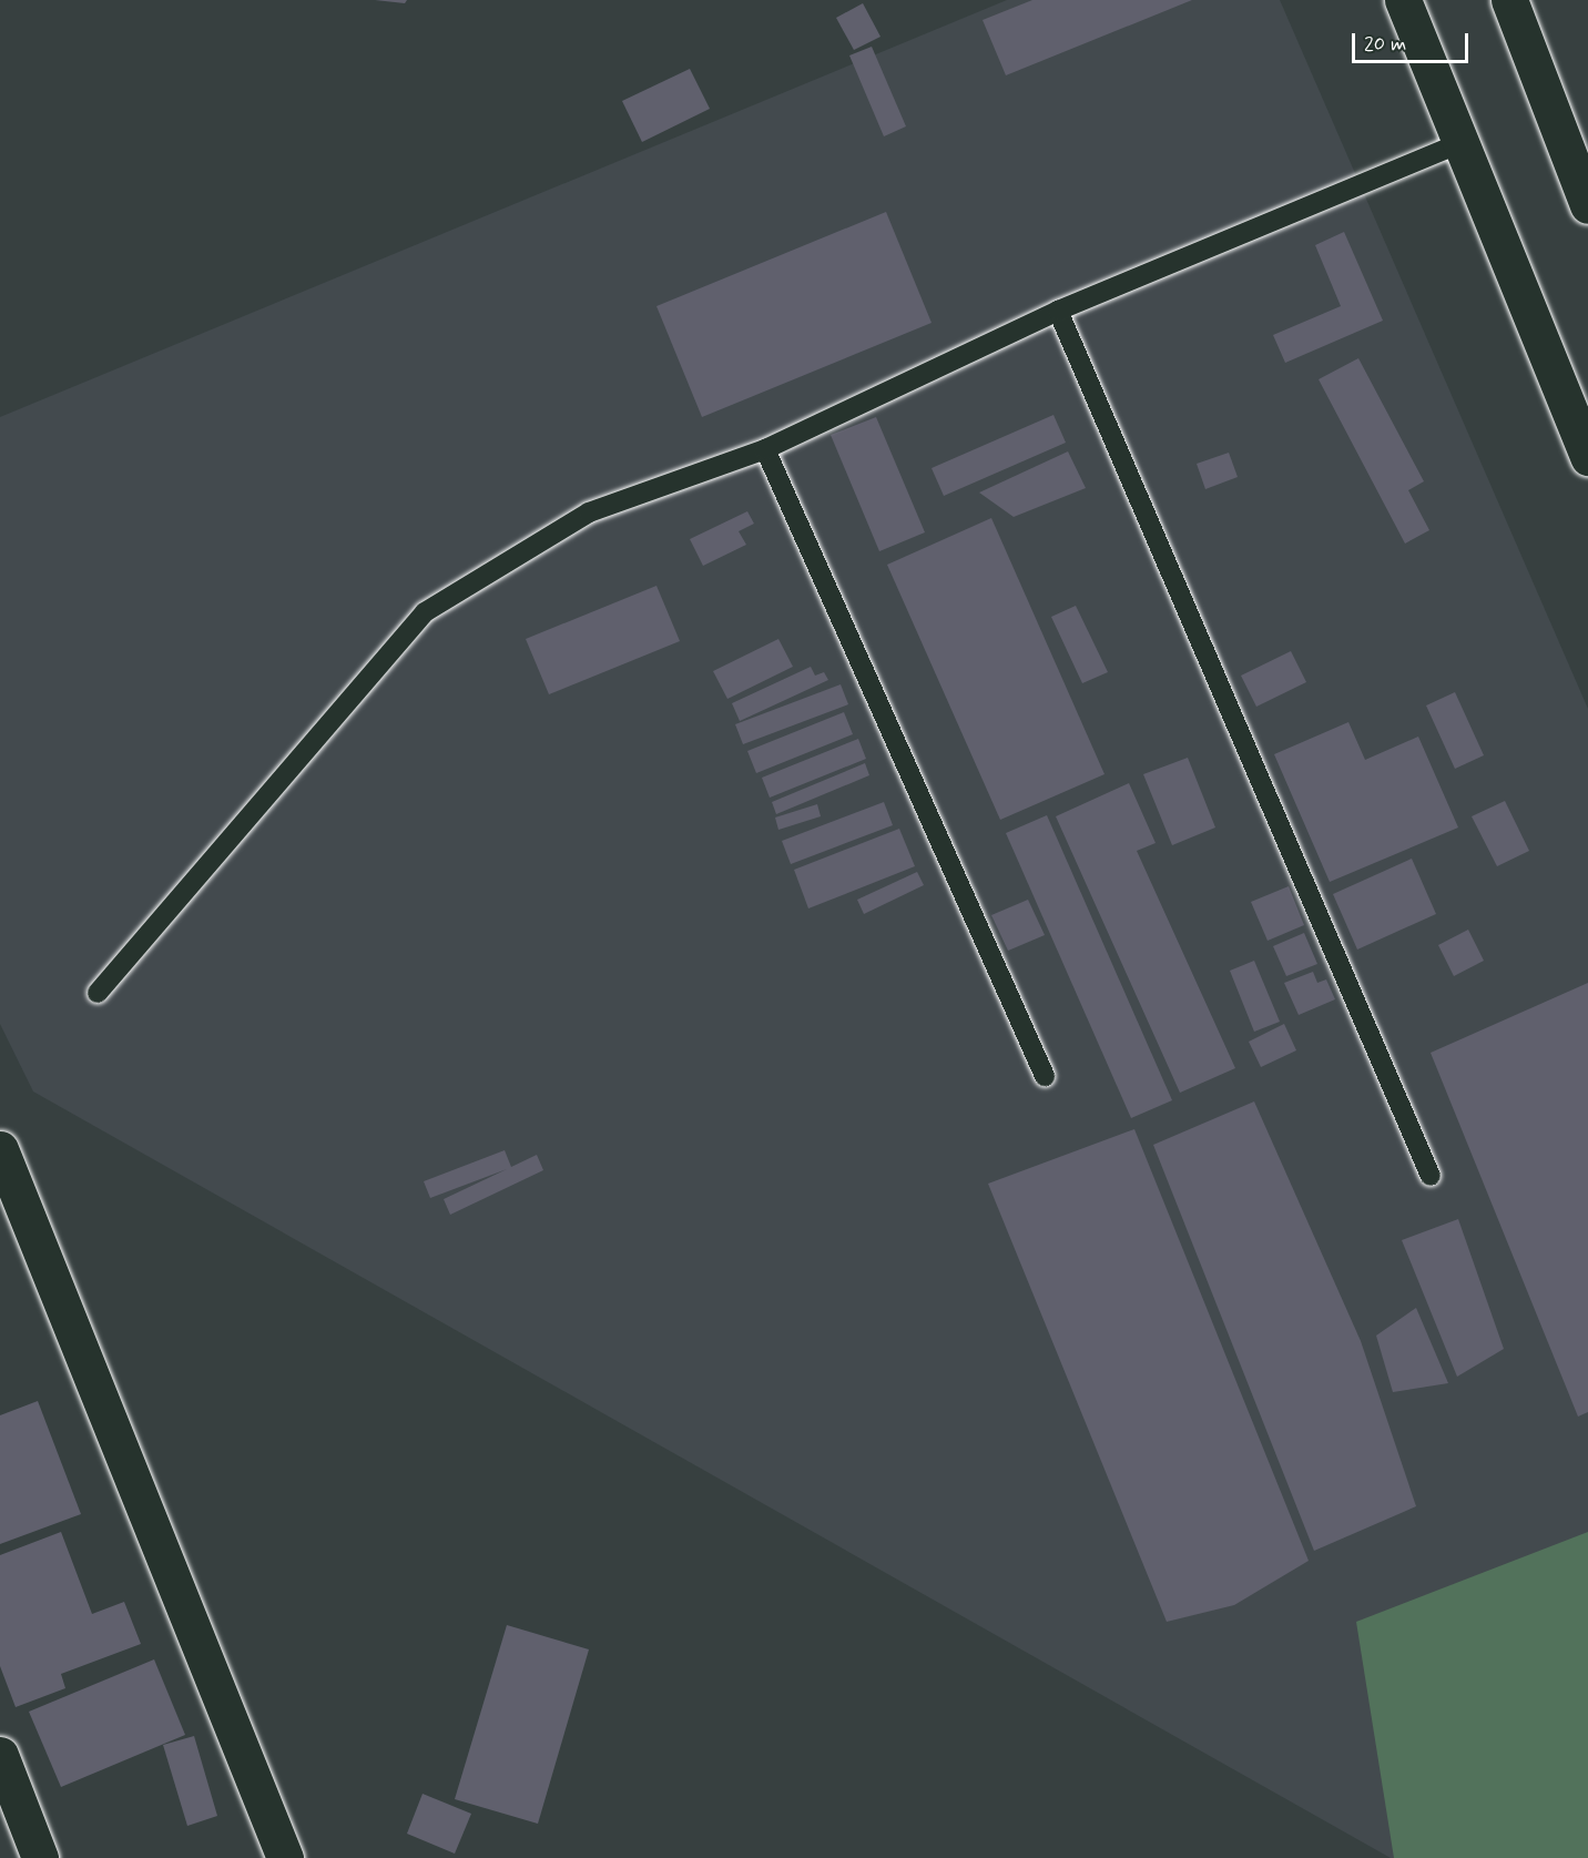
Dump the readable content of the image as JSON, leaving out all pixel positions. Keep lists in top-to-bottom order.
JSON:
{
  "scale_bar": "20 m"
}
